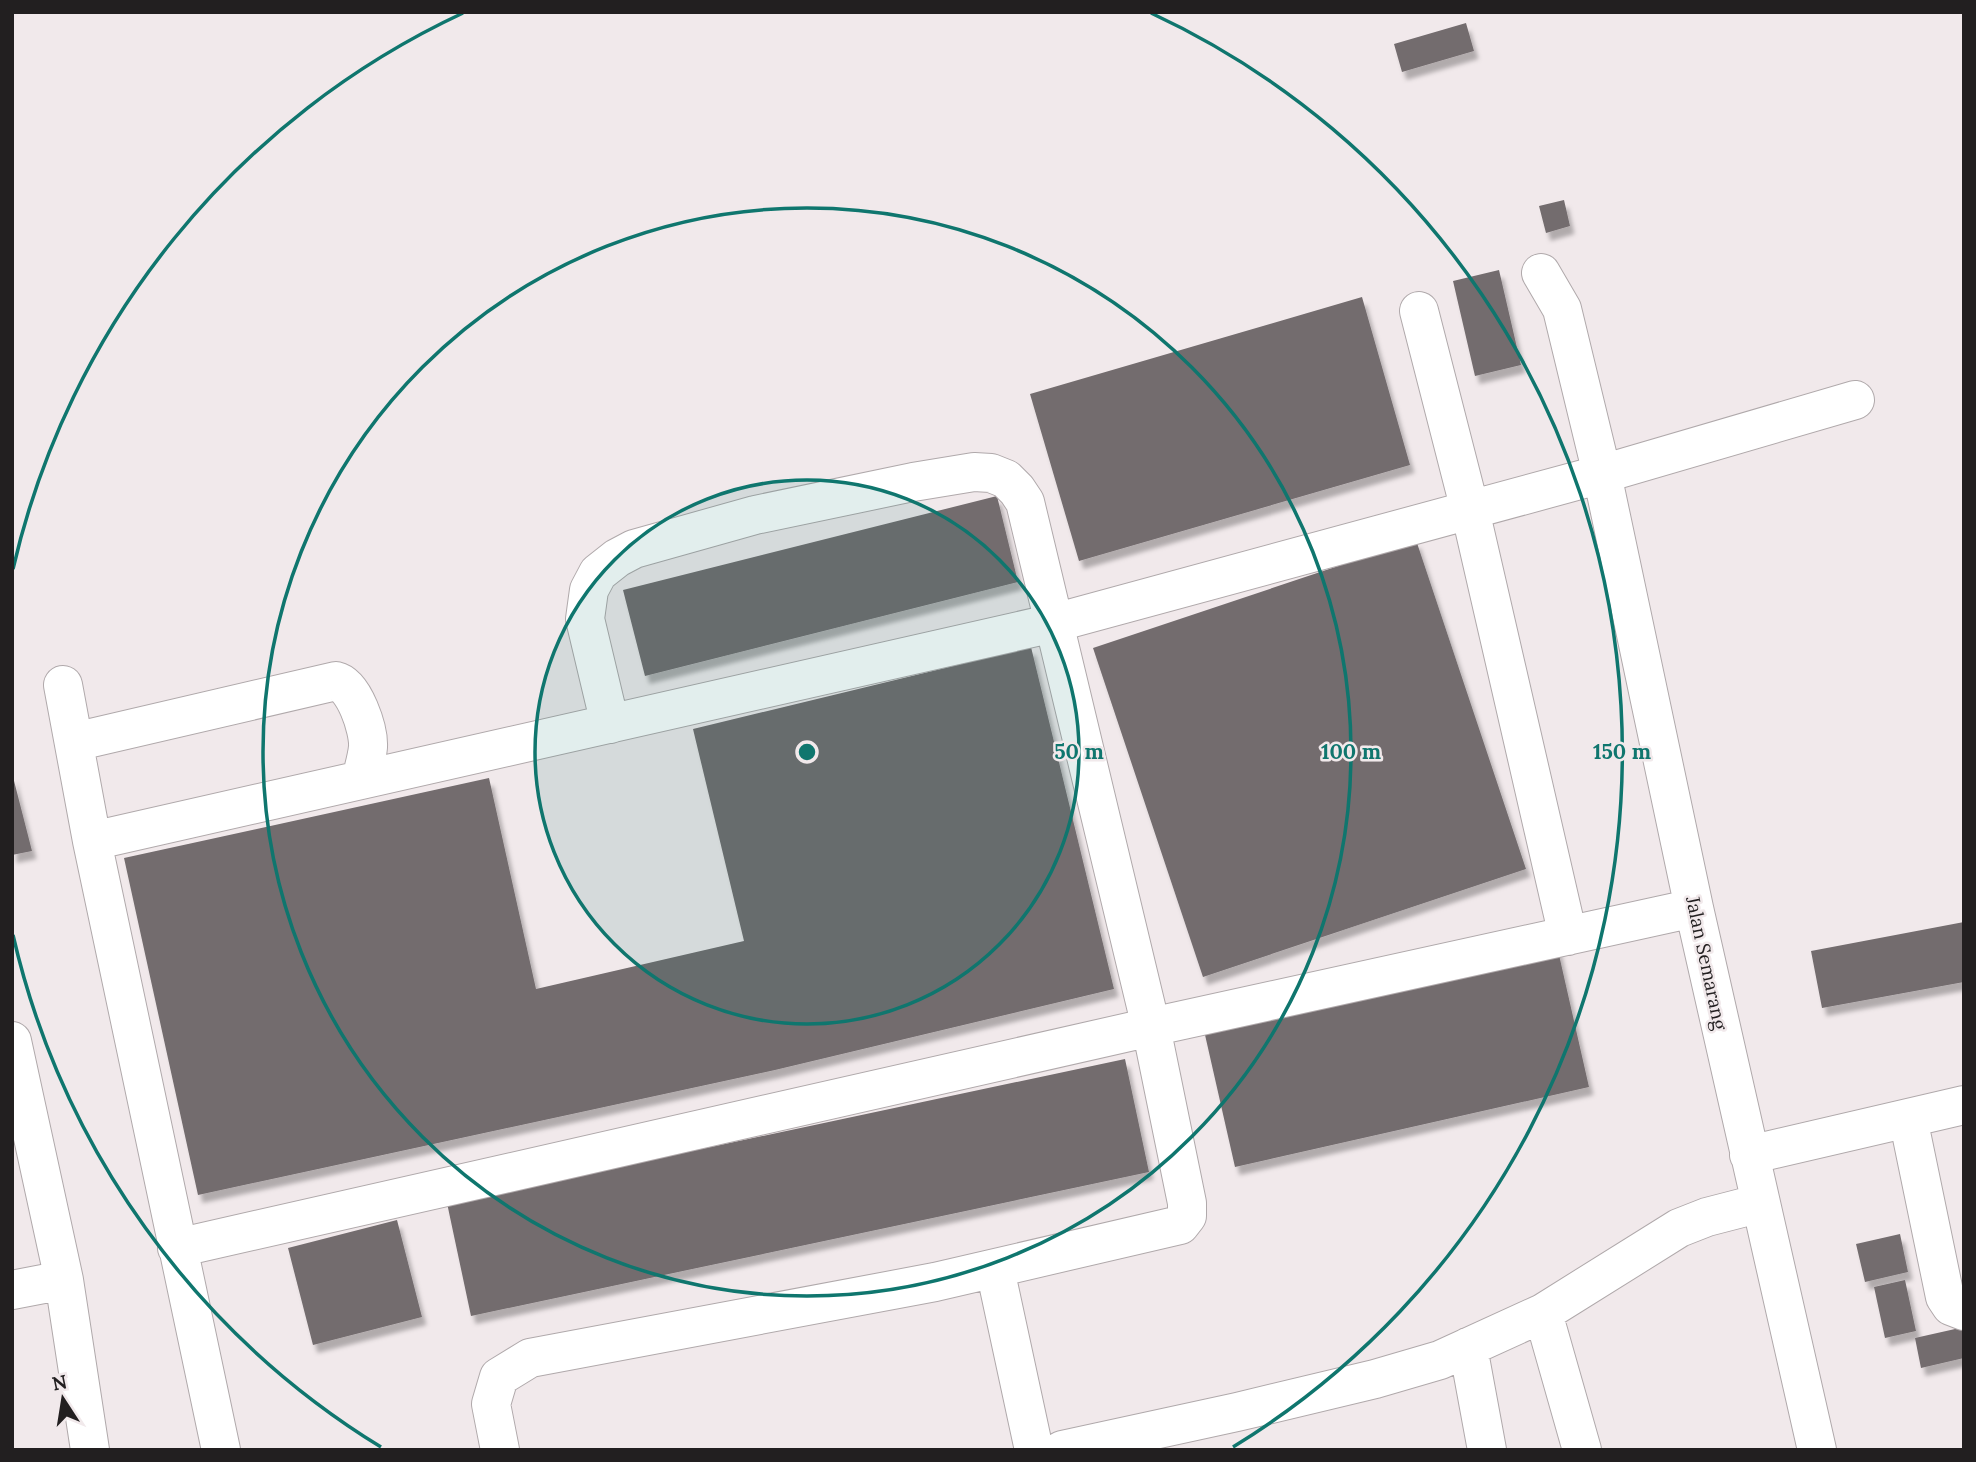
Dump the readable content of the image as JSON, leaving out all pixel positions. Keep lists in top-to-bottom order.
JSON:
{
  "streets": {
    "lane": ["Jalan Semarang"]
  },
  "north": "top",
  "rings": ["50 m", "100 m", "150 m"]
}
